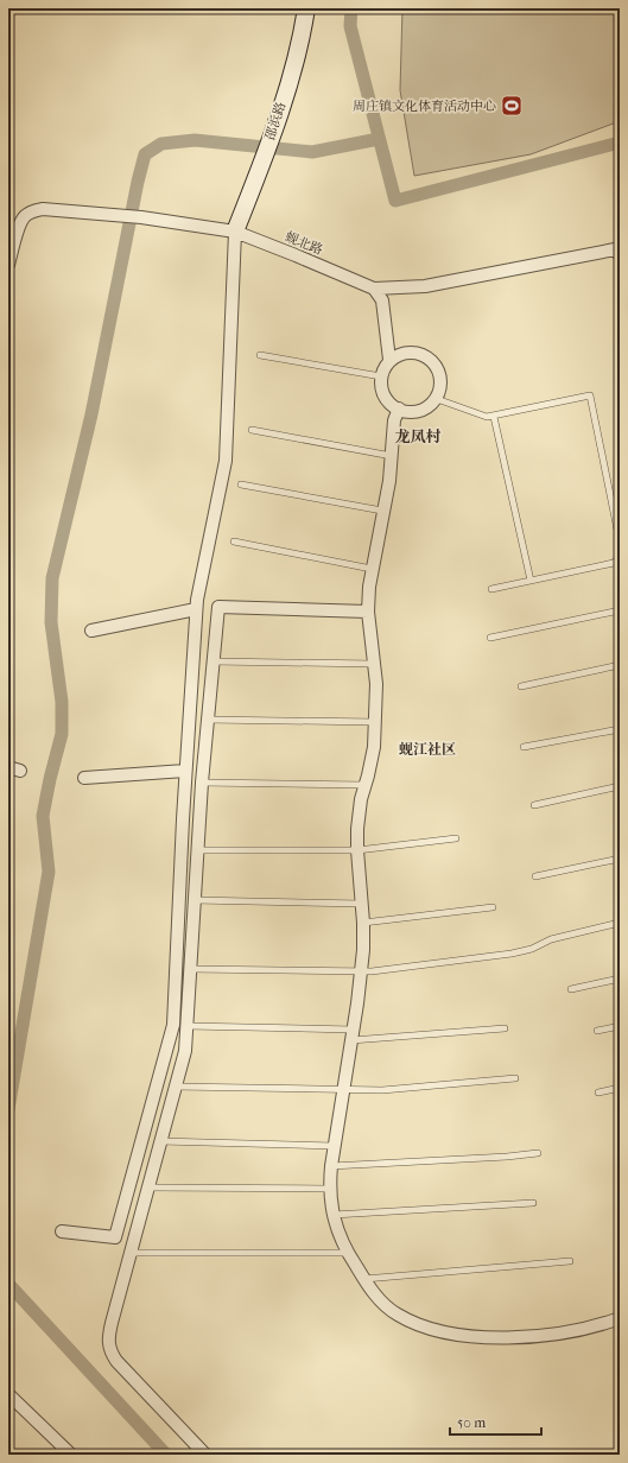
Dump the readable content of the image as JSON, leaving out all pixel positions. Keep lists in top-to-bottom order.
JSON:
{
  "streets": {
    "street": ["邵浜路", "蚬北路"]
  },
  "crossings": [
    ["邵浜路", "蚬北路"]
  ],
  "districts": ["龙凤村", "蚬江社区"],
  "places": {
    "sports": ["周庄镇文化体育活动中心"]
  },
  "scale_bar": "50 m"
}
